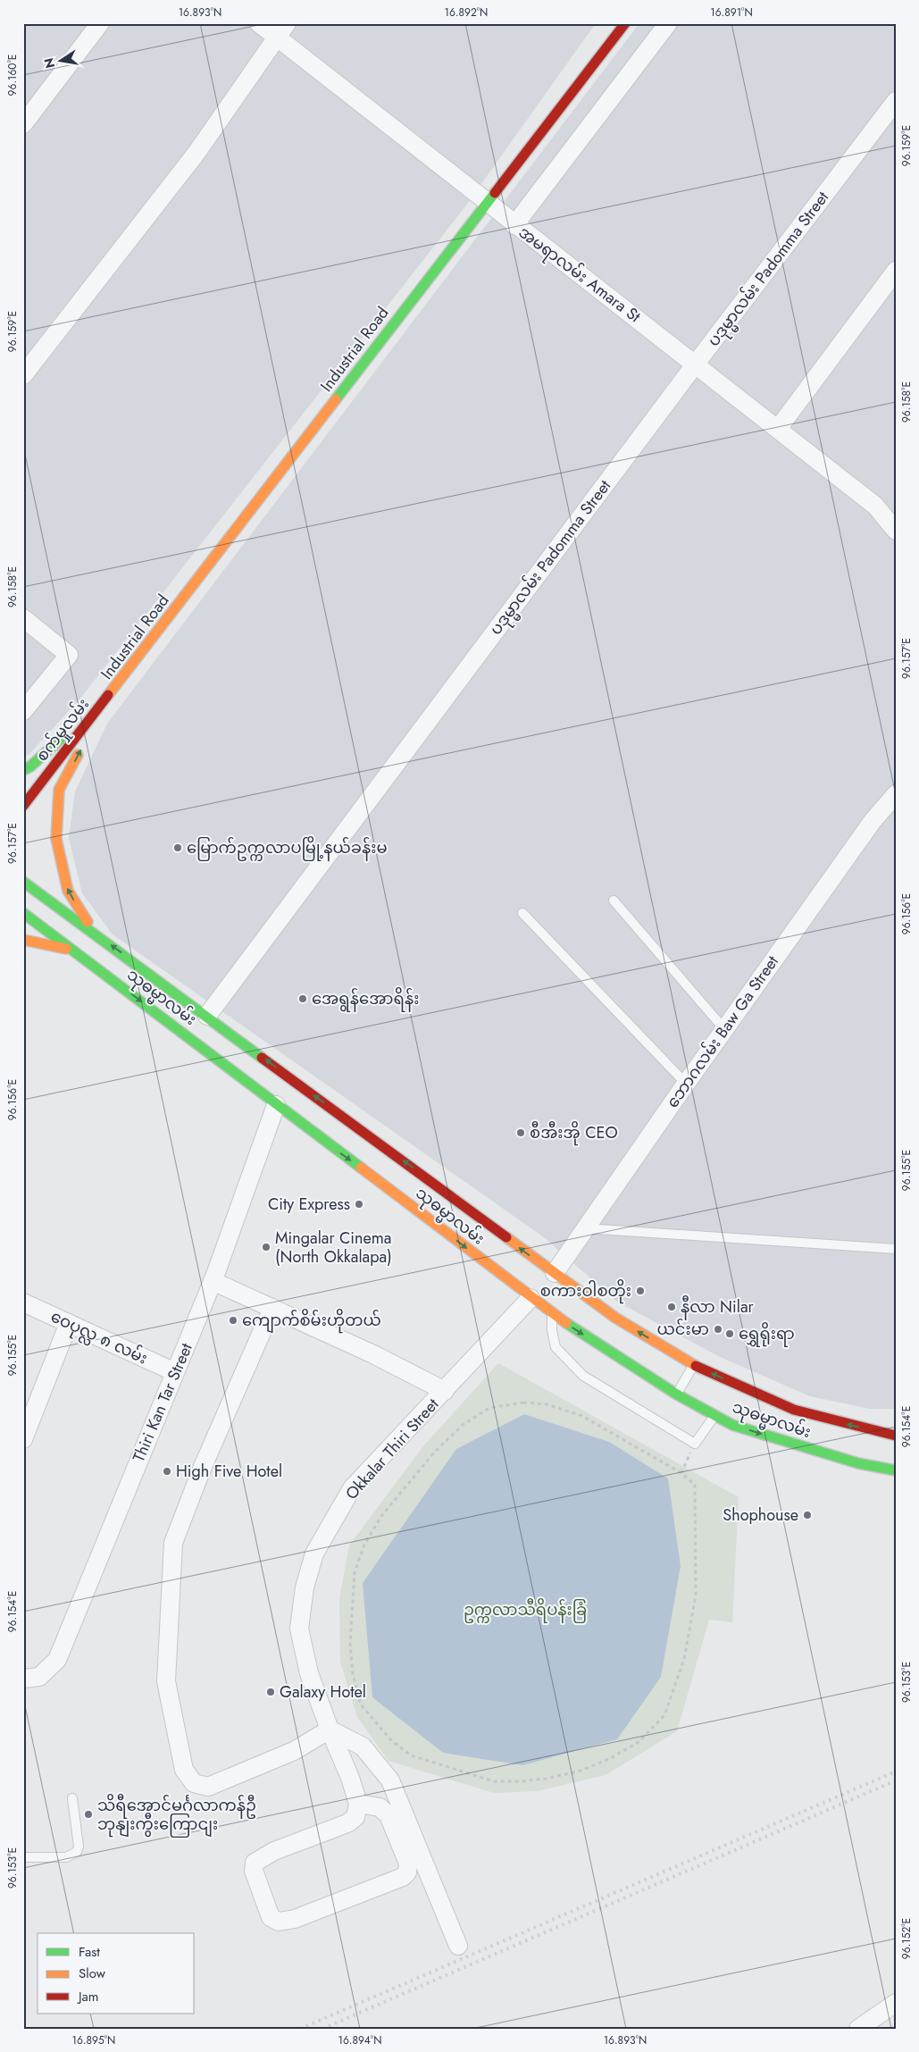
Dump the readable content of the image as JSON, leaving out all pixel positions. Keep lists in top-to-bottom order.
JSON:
{
  "streets": {
    "main road": ["Industrial Road", "စက်မှုလမ်း", "သုဓမ္မာလမ်း"],
    "street": [
      "ပဒုမ္မာလမ်း Padomma Street",
      "အမရာလမ်း Amara St",
      "ဘောဂလမ်း Baw Ga Street",
      "ဝေပုလ္လ ၈ လမ်း",
      "Thiri Kan Tar Street",
      "Okkalar Thiri Street"
    ]
  },
  "crossings": [
    ["ပဒုမ္မာလမ်း Padomma Street", "အမရာလမ်း Amara St"],
    ["ပဒုမ္မာလမ်း Padomma Street", "သုဓမ္မာလမ်း"],
    ["အမရာလမ်း Amara St", "Industrial Road"],
    ["Industrial Road", "စက်မှုလမ်း"],
    ["သုဓမ္မာလမ်း", "ဘောဂလမ်း Baw Ga Street"],
    ["သုဓမ္မာလမ်း", "Thiri Kan Tar Street"],
    ["သုဓမ္မာလမ်း", "Okkalar Thiri Street"],
    ["ဝေပုလ္လ ၈ လမ်း", "Thiri Kan Tar Street"]
  ],
  "parks": ["ဥက္ကလာသီရိပန်းခြံ"],
  "places": [
    "မြောက်ဥက္ကလာပမြို့နယ်ခန်းမ",
    "အေရွန်အောရိန်း",
    "စီအီးအို CEO",
    "City Express",
    "Mingalar Cinema (North Okkalapa)",
    "စကားဝါစတိုး",
    "နီလာ Nilar",
    "ကျောက်စိမ်းဟိုတယ်",
    "ယင်းမာ",
    "ရွှေရိုးရာ",
    "High Five Hotel",
    "Shophouse",
    "Galaxy Hotel",
    "သိရီအောင်မင်္ဂလာကန်ဦ ဘုနျးကွီးကြောငျး"
  ],
  "legend": ["Fast", "Slow", "Jam"],
  "north": "left",
  "coordinates": [
    "16.893°N",
    "16.892°N",
    "16.891°N",
    "96.160°E",
    "96.159°E",
    "96.158°E",
    "96.157°E",
    "96.156°E",
    "96.155°E",
    "96.154°E",
    "96.153°E",
    "96.152°E",
    "16.895°N",
    "16.894°N"
  ]
}
